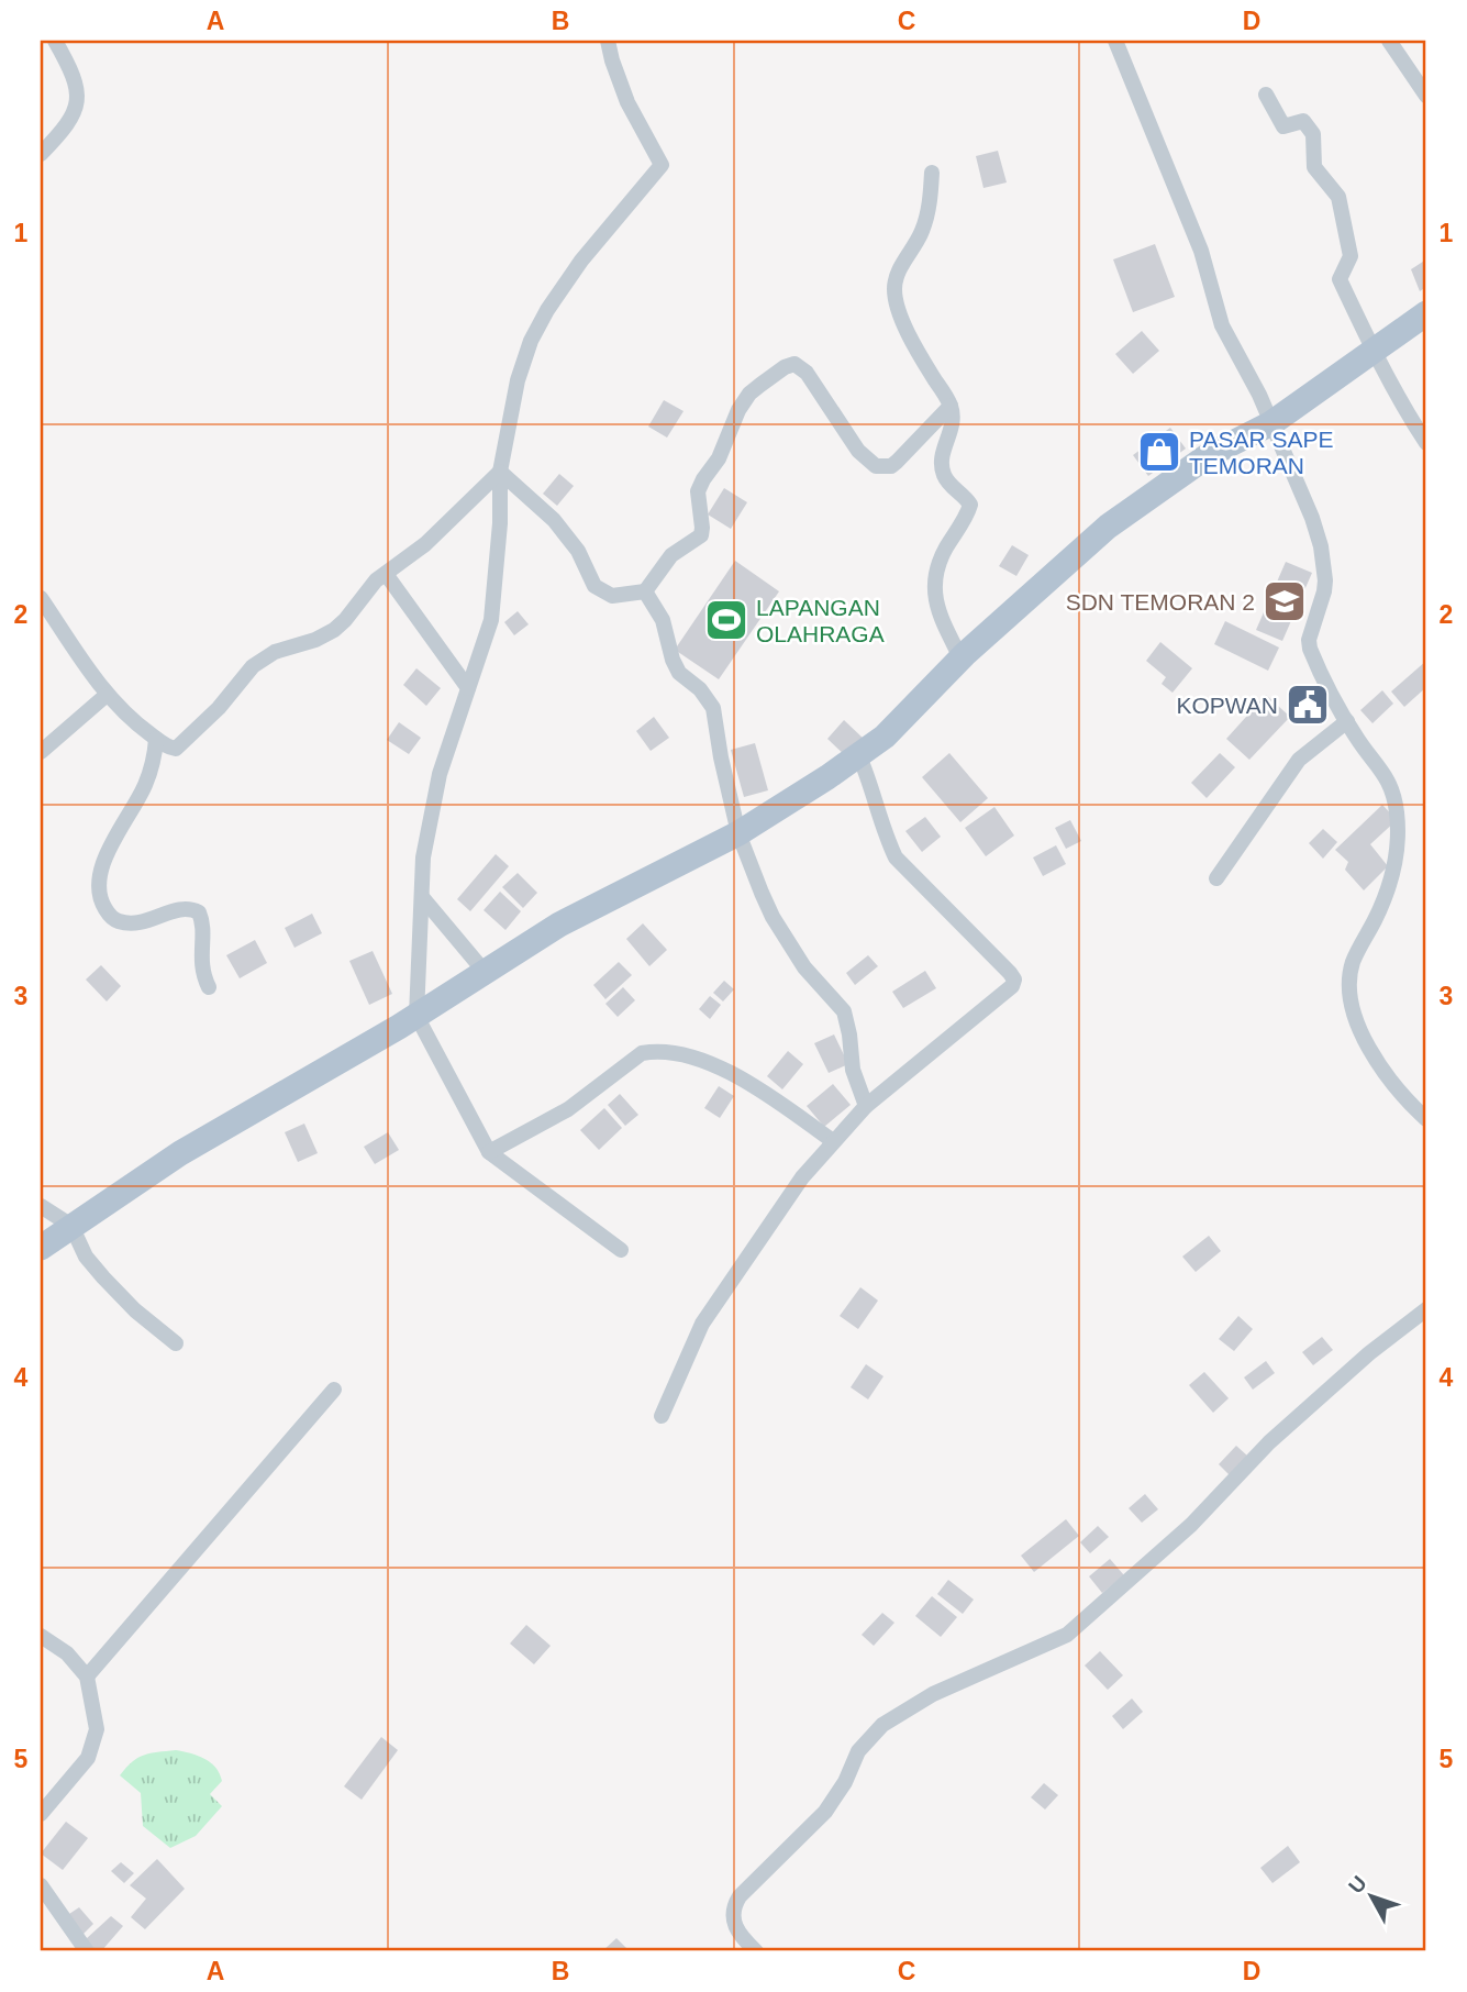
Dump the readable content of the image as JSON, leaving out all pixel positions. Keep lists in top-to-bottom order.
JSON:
{
  "places": {
    "shop": ["PASAR SAPE TEMORAN"],
    "school or university": ["SDN TEMORAN 2"],
    "sports": ["LAPANGAN OLAHRAGA"],
    "public building": ["KOPWAN"]
  },
  "north": "top left",
  "grid": {
    "columns": [
      "A",
      "B",
      "C",
      "D"
    ],
    "rows": [
      "1",
      "2",
      "3",
      "4",
      "5"
    ]
  }
}
